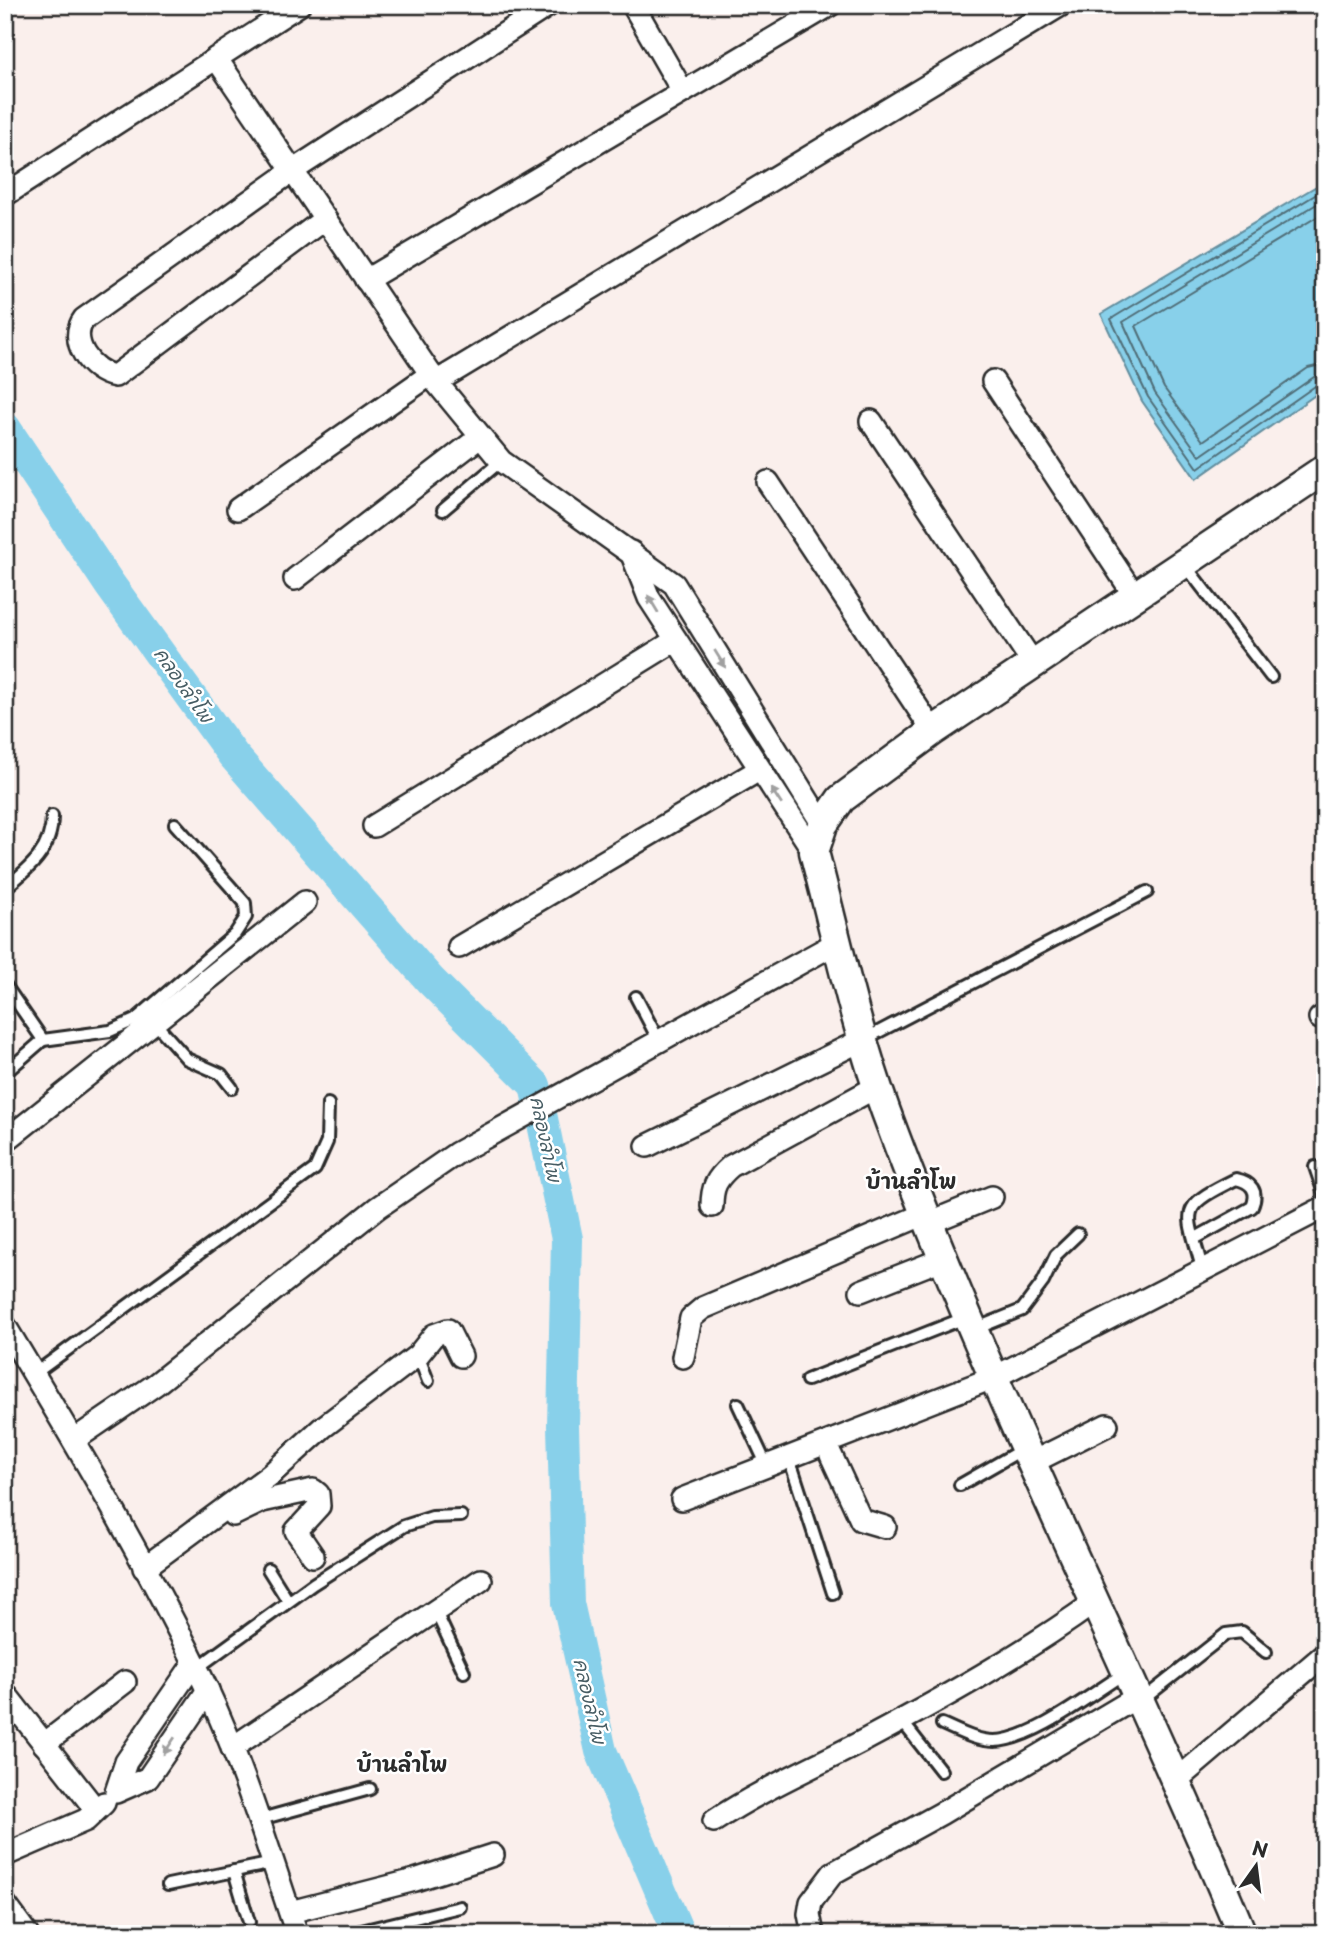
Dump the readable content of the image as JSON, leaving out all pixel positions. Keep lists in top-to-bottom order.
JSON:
{
  "districts": ["บ้านลำโพ", "บ้านลำโพ"],
  "water": ["คลองลำโพ"],
  "north": "top"
}
